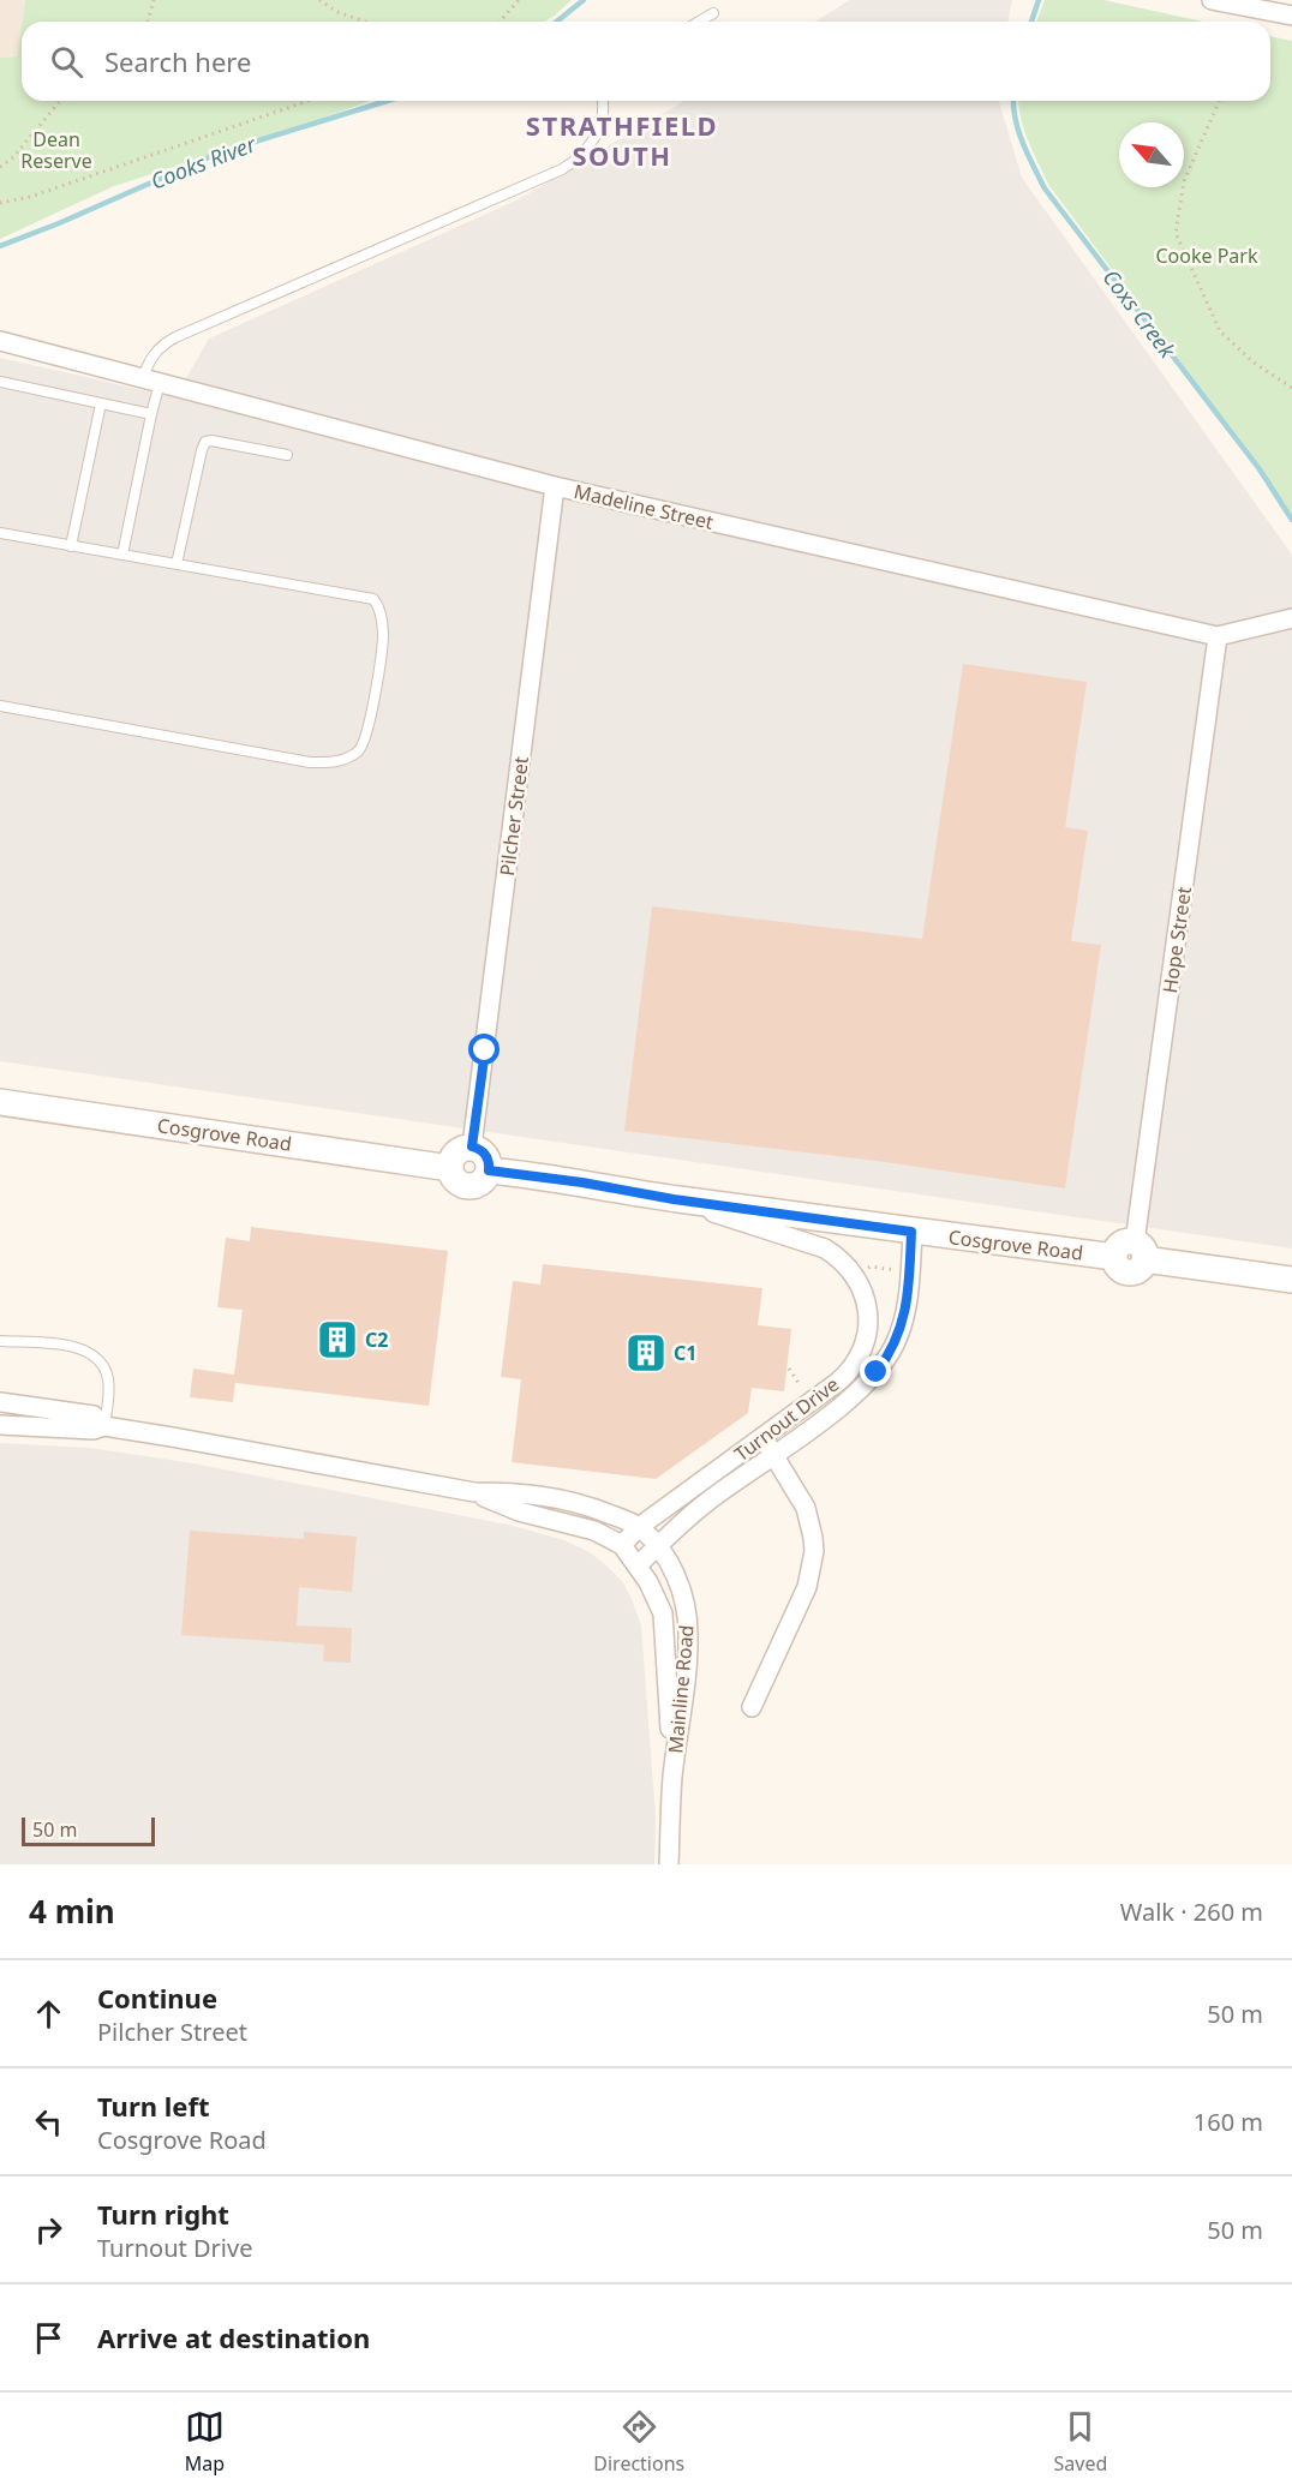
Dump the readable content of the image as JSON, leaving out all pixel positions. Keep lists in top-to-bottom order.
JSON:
{
  "streets": {
    "main road": ["Cosgrove Road"],
    "street": [
      "Madeline Street",
      "Pilcher Street",
      "Hope Street",
      "Turnout Drive",
      "Mainline Road"
    ]
  },
  "crossings": [
    ["Madeline Street", "Pilcher Street"],
    ["Madeline Street", "Hope Street"],
    ["Pilcher Street", "Cosgrove Road"],
    ["Hope Street", "Cosgrove Road"],
    ["Cosgrove Road", "Turnout Drive"],
    ["Turnout Drive", "Mainline Road"]
  ],
  "districts": ["STRATHFIELD SOUTH"],
  "water": ["Cooks River", "Coxs Creek"],
  "parks": ["Dean Reserve", "Cooke Park"],
  "places": {
    "building": ["C2", "C1"]
  },
  "scale_bar": "50 m",
  "north": "top left",
  "page": {
    "search": "Search here",
    "scale": "50 m",
    "heading": ["4 min", "Walk · 260 m"],
    "list": [
      ["Continue", "Pilcher Street", "50 m"],
      ["Turn left", "Cosgrove Road", "160 m"],
      ["Turn right", "Turnout Drive", "50 m"],
      "Arrive at destination"
    ],
    "nav": ["Map", "Directions", "Saved"]
  }
}
